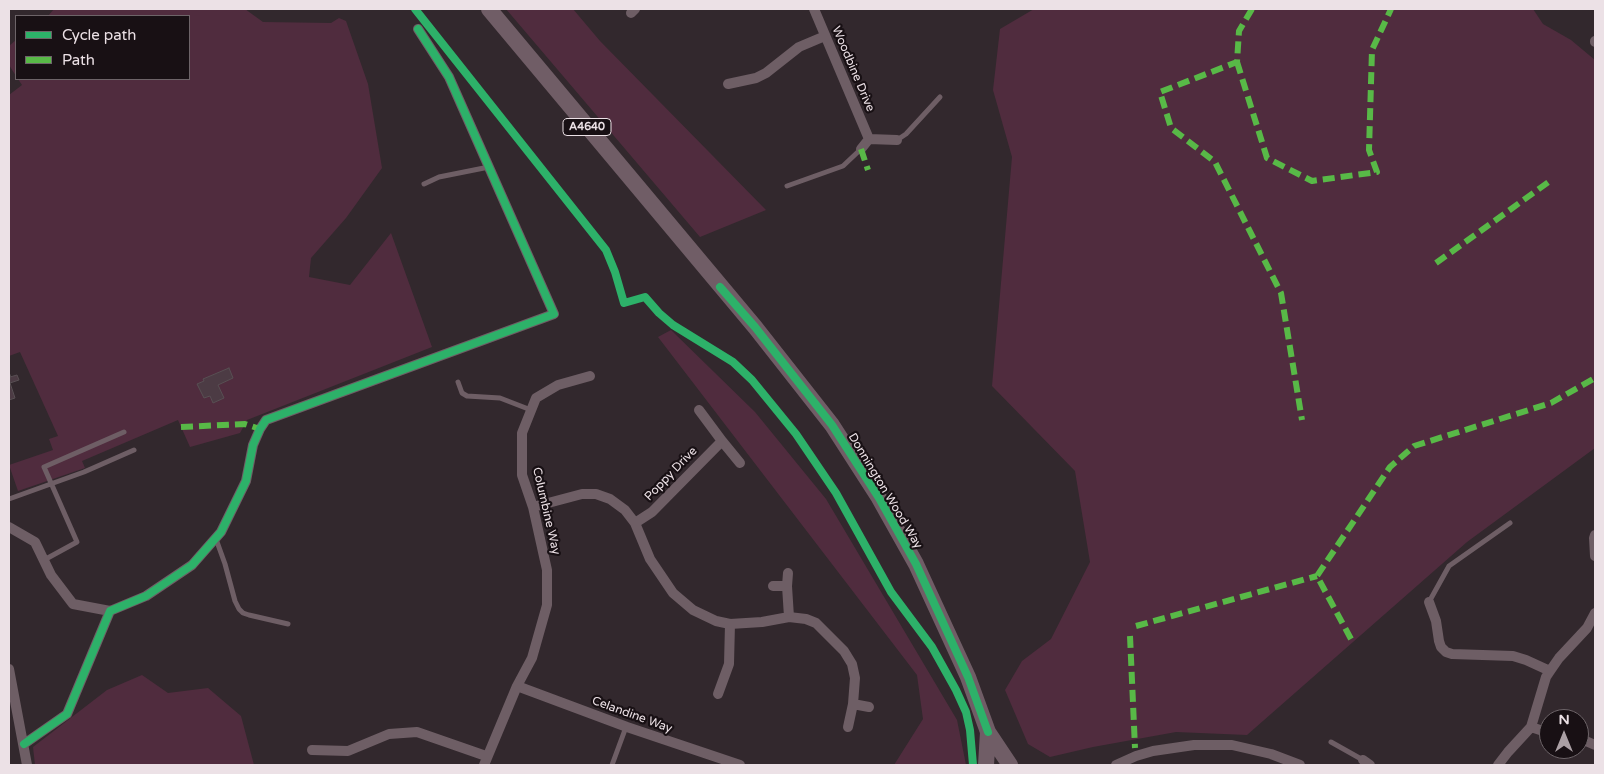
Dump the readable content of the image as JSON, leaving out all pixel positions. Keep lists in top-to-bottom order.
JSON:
{
  "streets": {
    "main road": ["A4640", "Donnington Wood Way"],
    "street": [
      "Woodbine Drive",
      "Poppy Drive",
      "Columbine Way",
      "Celandine Way"
    ]
  },
  "crossings": [
    ["Columbine Way", "Celandine Way"]
  ],
  "legend": ["Cycle path", "Path"],
  "north": "top"
}
